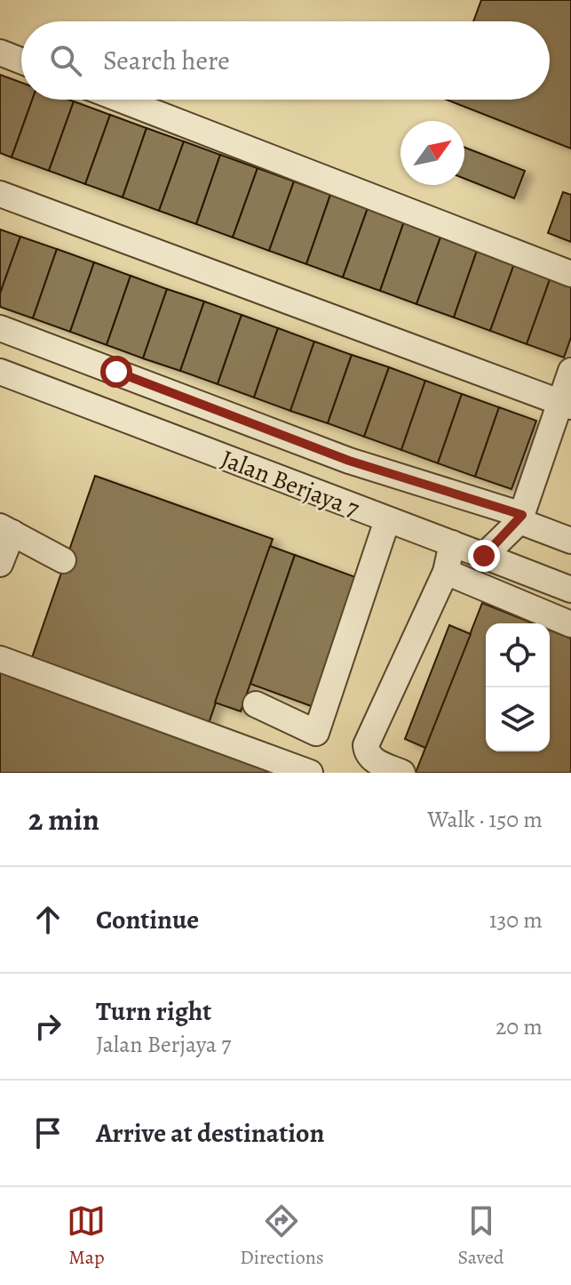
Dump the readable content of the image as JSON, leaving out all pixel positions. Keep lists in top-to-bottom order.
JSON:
{
  "streets": {
    "street": ["Jalan Berjaya 7"]
  },
  "north": "top right",
  "page": {
    "search": "Search here",
    "heading": ["2 min", "Walk · 150 m"],
    "list": [
      ["Continue", "130 m"],
      ["Turn right", "Jalan Berjaya 7", "20 m"],
      "Arrive at destination"
    ],
    "nav": ["Map", "Directions", "Saved"]
  }
}
